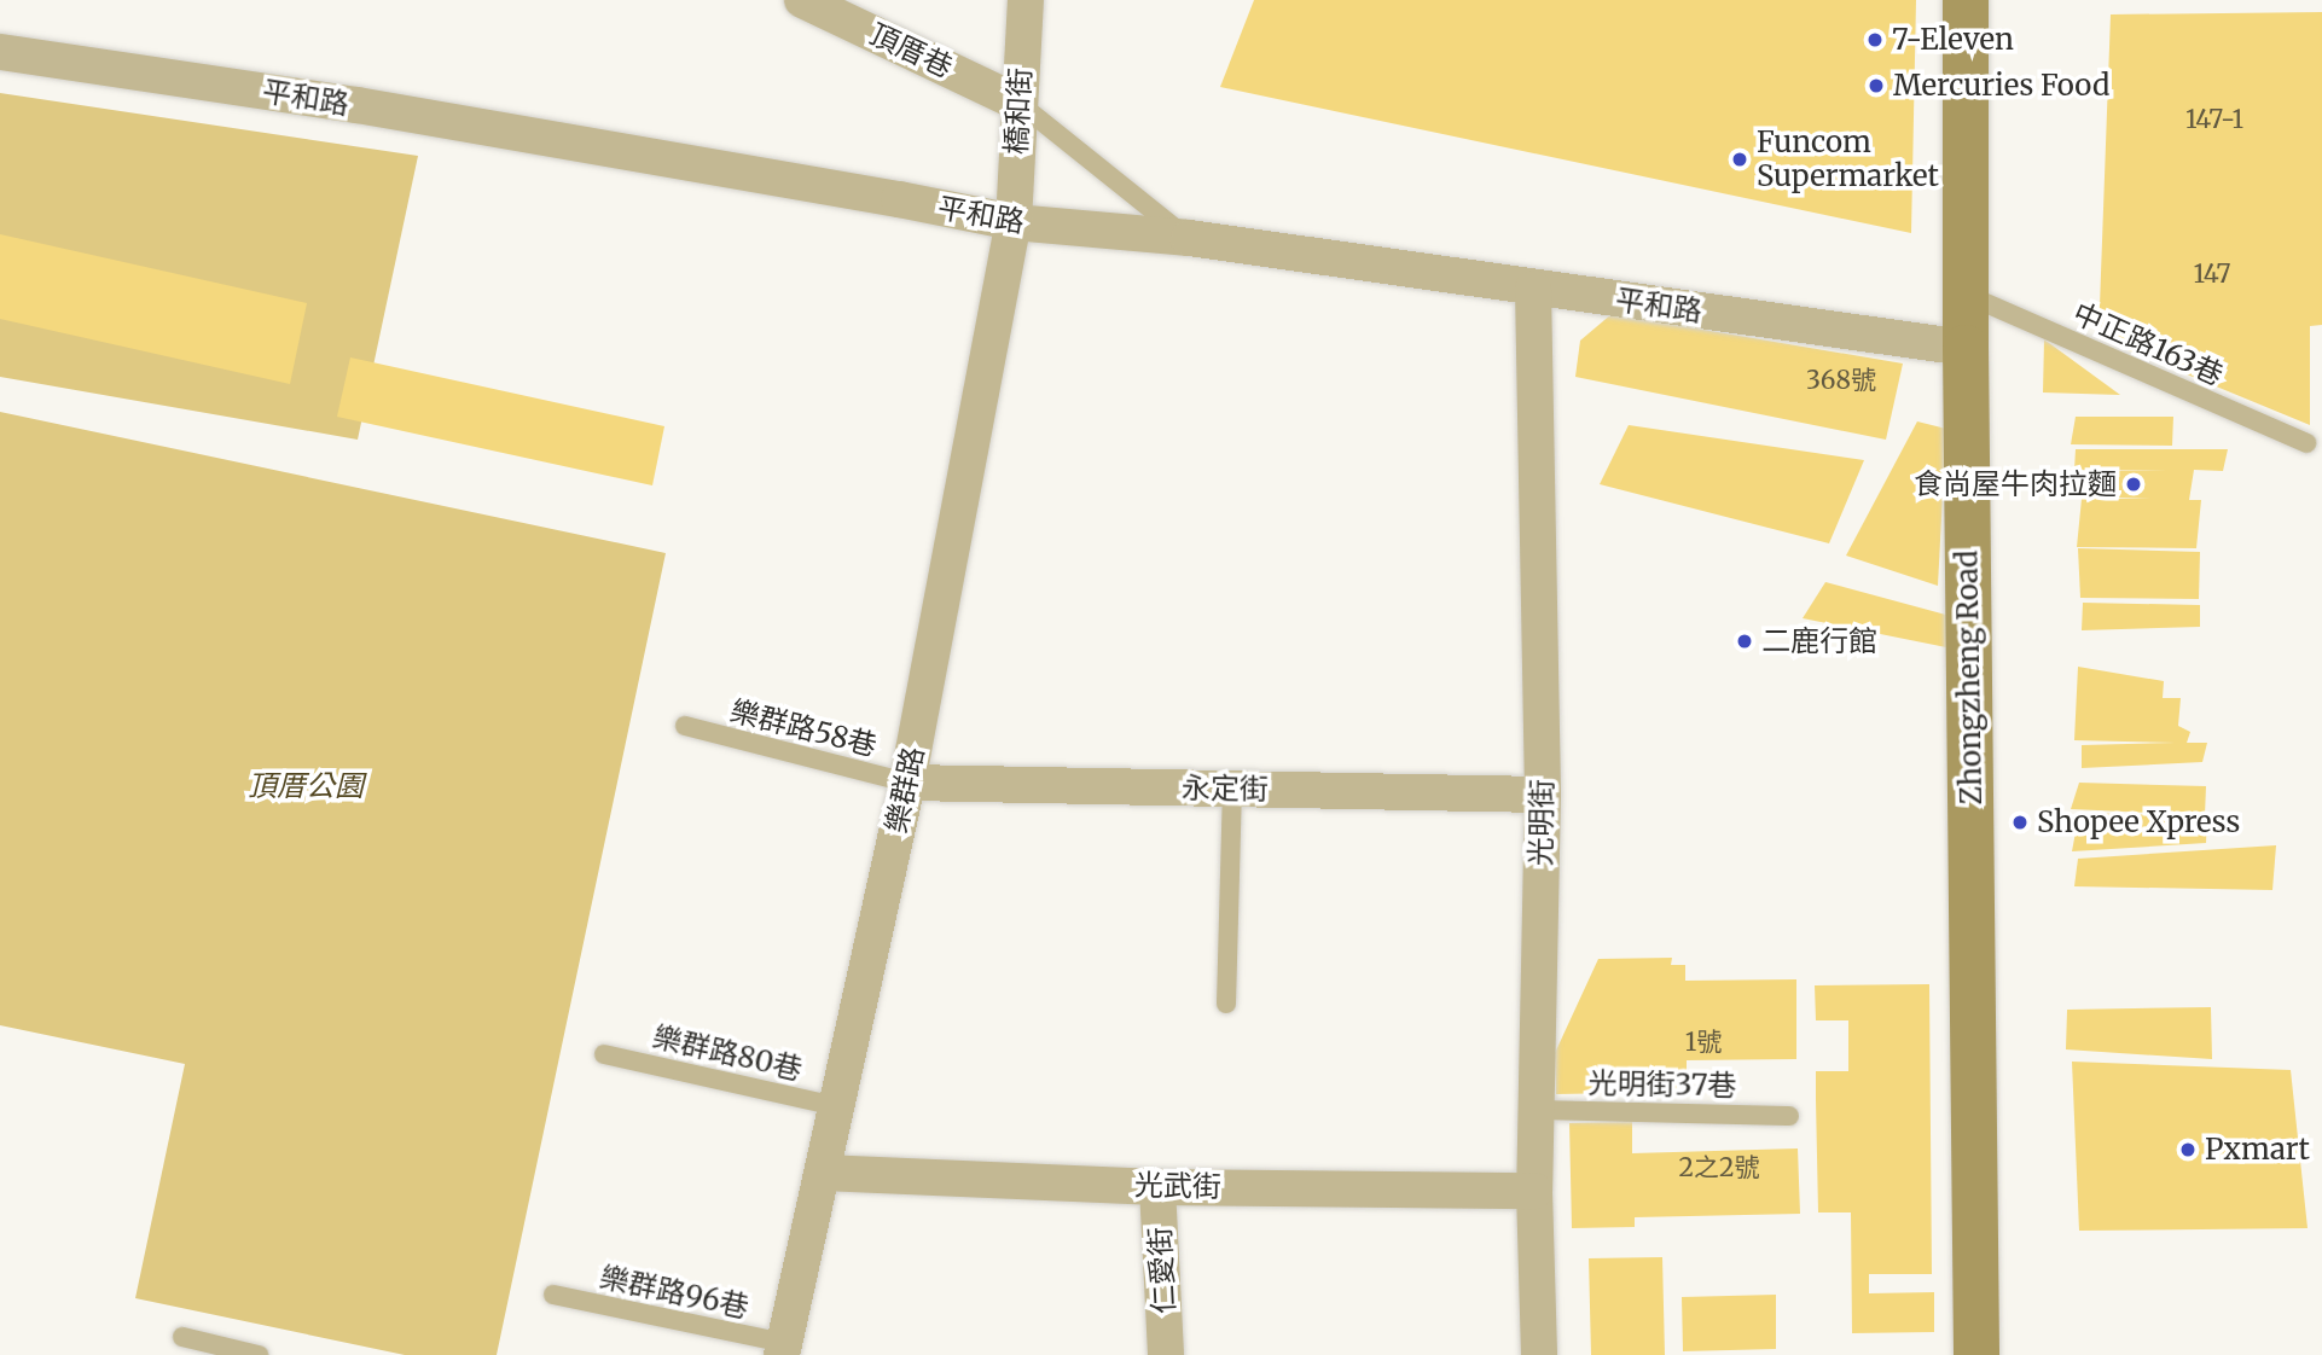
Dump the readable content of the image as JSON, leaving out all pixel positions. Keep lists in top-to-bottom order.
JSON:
{
  "streets": {
    "main road": ["Zhongzheng Road"],
    "street": [
      "頂厝巷",
      "平和路",
      "橋和街",
      "永定街",
      "樂群路",
      "光明街",
      "光武街",
      "仁愛街"
    ],
    "lane": [
      "中正路163巷",
      "樂群路58巷",
      "樂群路80巷",
      "光明街37巷",
      "樂群路96巷"
    ]
  },
  "crossings": [
    ["頂厝巷", "橋和街"],
    ["平和路", "橋和街"],
    ["平和路", "Zhongzheng Road"],
    ["平和路", "樂群路"],
    ["平和路", "光明街"],
    ["橋和街", "樂群路"],
    ["中正路163巷", "Zhongzheng Road"],
    ["樂群路58巷", "永定街"],
    ["樂群路58巷", "樂群路"],
    ["永定街", "樂群路"],
    ["永定街", "光明街"],
    ["樂群路", "樂群路80巷"],
    ["樂群路", "光武街"],
    ["樂群路", "樂群路96巷"],
    ["光明街", "光明街37巷"],
    ["光明街", "光武街"],
    ["光武街", "仁愛街"]
  ],
  "parks": ["頂厝公園"],
  "places": [
    "7-Eleven",
    "Mercuries Food",
    "Funcom Supermarket",
    "食尚屋牛肉拉麵",
    "二鹿行館",
    "Shopee Xpress",
    "Pxmart"
  ],
  "house_numbers": [
    "147-1",
    "147",
    "368號",
    "1號",
    "2之2號"
  ]
}
